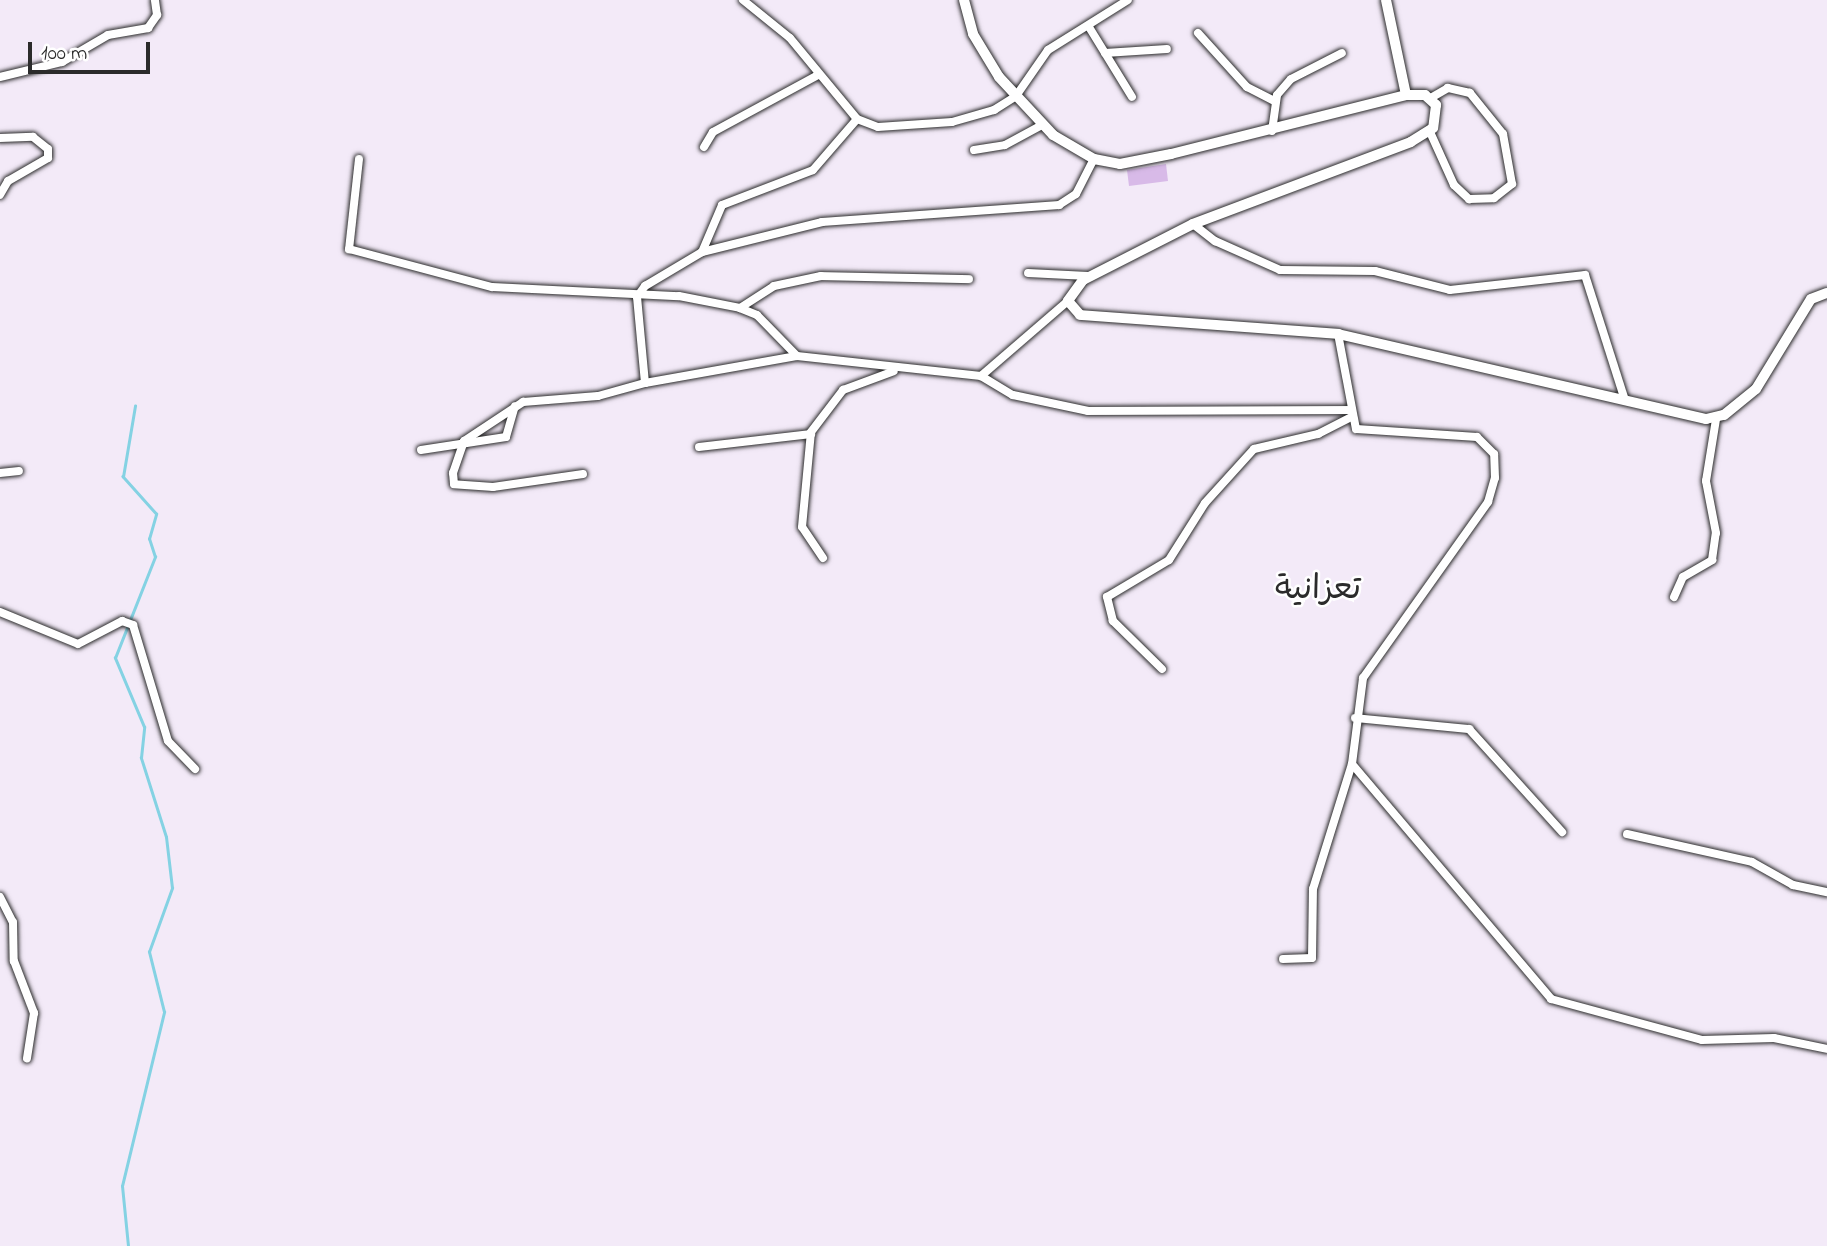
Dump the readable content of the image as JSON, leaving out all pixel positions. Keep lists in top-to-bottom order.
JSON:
{
  "districts": ["تعزانية"],
  "scale_bar": "100 m"
}
